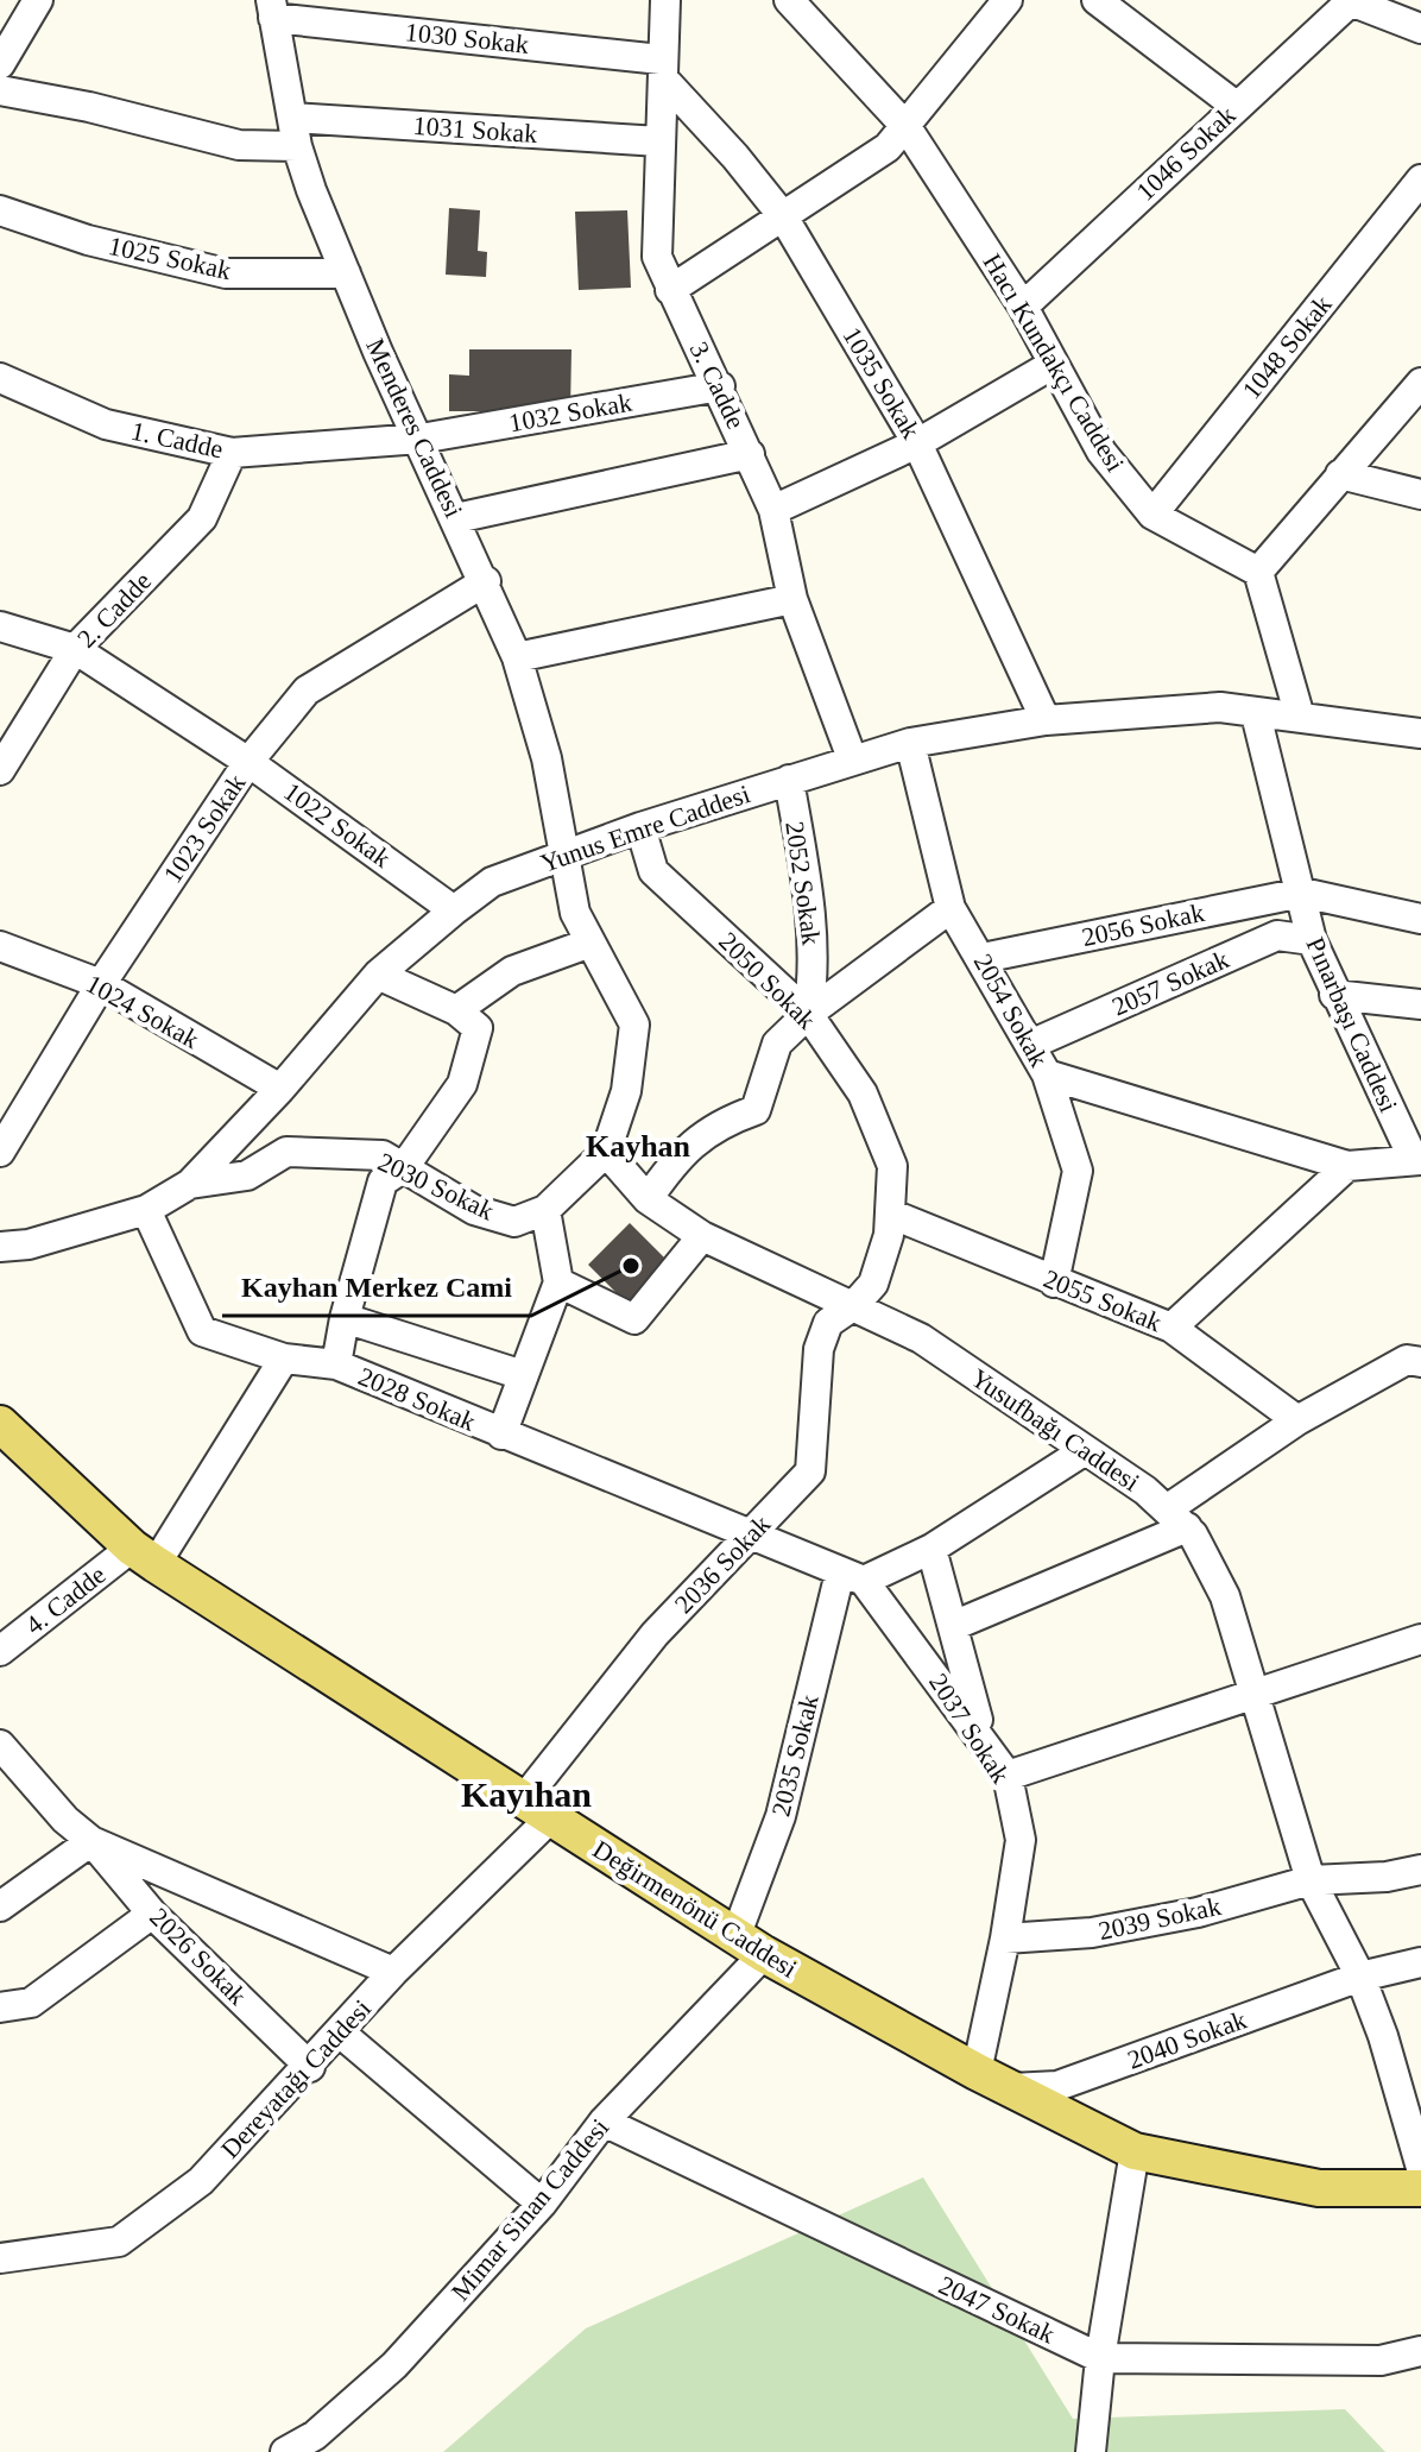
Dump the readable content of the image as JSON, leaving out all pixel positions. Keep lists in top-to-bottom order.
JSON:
{
  "streets": {
    "main road": ["Değirmenönü Caddesi"],
    "street": [
      "1030 Sokak",
      "1031 Sokak",
      "1046 Sokak",
      "1025 Sokak",
      "1048 Sokak",
      "Hacı Kundakçı Caddesi",
      "1035 Sokak",
      "3. Cadde",
      "1032 Sokak",
      "Menderes Caddesi",
      "1. Cadde",
      "2. Cadde",
      "1022 Sokak",
      "1023 Sokak",
      "Yunus Emre Caddesi",
      "2052 Sokak",
      "2056 Sokak",
      "2050 Sokak",
      "2057 Sokak",
      "2054 Sokak",
      "1024 Sokak",
      "Pınarbaşı Caddesi",
      "2030 Sokak",
      "2055 Sokak",
      "2028 Sokak",
      "Yusufbağı Caddesi",
      "2036 Sokak",
      "4. Cadde",
      "2037 Sokak",
      "2035 Sokak",
      "2039 Sokak",
      "2026 Sokak",
      "2040 Sokak",
      "Dereyatağı Caddesi",
      "Mimar Sinan Caddesi",
      "2047 Sokak"
    ]
  },
  "crossings": [
    ["1030 Sokak", "1035 Sokak"],
    ["1030 Sokak", "3. Cadde"],
    ["1030 Sokak", "Menderes Caddesi"],
    ["1031 Sokak", "3. Cadde"],
    ["1031 Sokak", "Menderes Caddesi"],
    ["1046 Sokak", "Hacı Kundakçı Caddesi"],
    ["1025 Sokak", "Menderes Caddesi"],
    ["1048 Sokak", "Hacı Kundakçı Caddesi"],
    ["1035 Sokak", "3. Cadde"],
    ["1035 Sokak", "Yunus Emre Caddesi"],
    ["3. Cadde", "1032 Sokak"],
    ["3. Cadde", "Yunus Emre Caddesi"],
    ["1032 Sokak", "Menderes Caddesi"],
    ["1032 Sokak", "1. Cadde"],
    ["Menderes Caddesi", "1. Cadde"],
    ["Menderes Caddesi", "1023 Sokak"],
    ["Menderes Caddesi", "Yunus Emre Caddesi"],
    ["1. Cadde", "2. Cadde"],
    ["2. Cadde", "1022 Sokak"],
    ["1022 Sokak", "1023 Sokak"],
    ["1022 Sokak", "Yunus Emre Caddesi"],
    ["1023 Sokak", "1024 Sokak"],
    ["Yunus Emre Caddesi", "2052 Sokak"],
    ["Yunus Emre Caddesi", "2050 Sokak"],
    ["Yunus Emre Caddesi", "2054 Sokak"],
    ["Yunus Emre Caddesi", "1024 Sokak"],
    ["Yunus Emre Caddesi", "Pınarbaşı Caddesi"],
    ["Yunus Emre Caddesi", "2030 Sokak"],
    ["Yunus Emre Caddesi", "2028 Sokak"],
    ["2052 Sokak", "2050 Sokak"],
    ["2056 Sokak", "2054 Sokak"],
    ["2056 Sokak", "Pınarbaşı Caddesi"],
    ["2050 Sokak", "2055 Sokak"],
    ["2050 Sokak", "Yusufbağı Caddesi"],
    ["2050 Sokak", "2036 Sokak"],
    ["2057 Sokak", "2054 Sokak"],
    ["2057 Sokak", "Pınarbaşı Caddesi"],
    ["2054 Sokak", "2055 Sokak"],
    ["2028 Sokak", "2036 Sokak"],
    ["2028 Sokak", "4. Cadde"],
    ["2028 Sokak", "2037 Sokak"],
    ["Yusufbağı Caddesi", "2036 Sokak"],
    ["Yusufbağı Caddesi", "2039 Sokak"],
    ["Yusufbağı Caddesi", "2040 Sokak"],
    ["2036 Sokak", "2037 Sokak"],
    ["2036 Sokak", "Değirmenönü Caddesi"],
    ["2036 Sokak", "Dereyatağı Caddesi"],
    ["4. Cadde", "Değirmenönü Caddesi"],
    ["2037 Sokak", "2035 Sokak"],
    ["2037 Sokak", "Değirmenönü Caddesi"],
    ["2037 Sokak", "2039 Sokak"],
    ["2035 Sokak", "Değirmenönü Caddesi"],
    ["2035 Sokak", "Mimar Sinan Caddesi"],
    ["Değirmenönü Caddesi", "2040 Sokak"],
    ["Değirmenönü Caddesi", "Dereyatağı Caddesi"],
    ["Değirmenönü Caddesi", "Mimar Sinan Caddesi"],
    ["2026 Sokak", "Dereyatağı Caddesi"],
    ["Mimar Sinan Caddesi", "2047 Sokak"]
  ],
  "districts": ["Kayhan", "Kayıhan"],
  "places": ["Kayhan Merkez Cami"]
}
